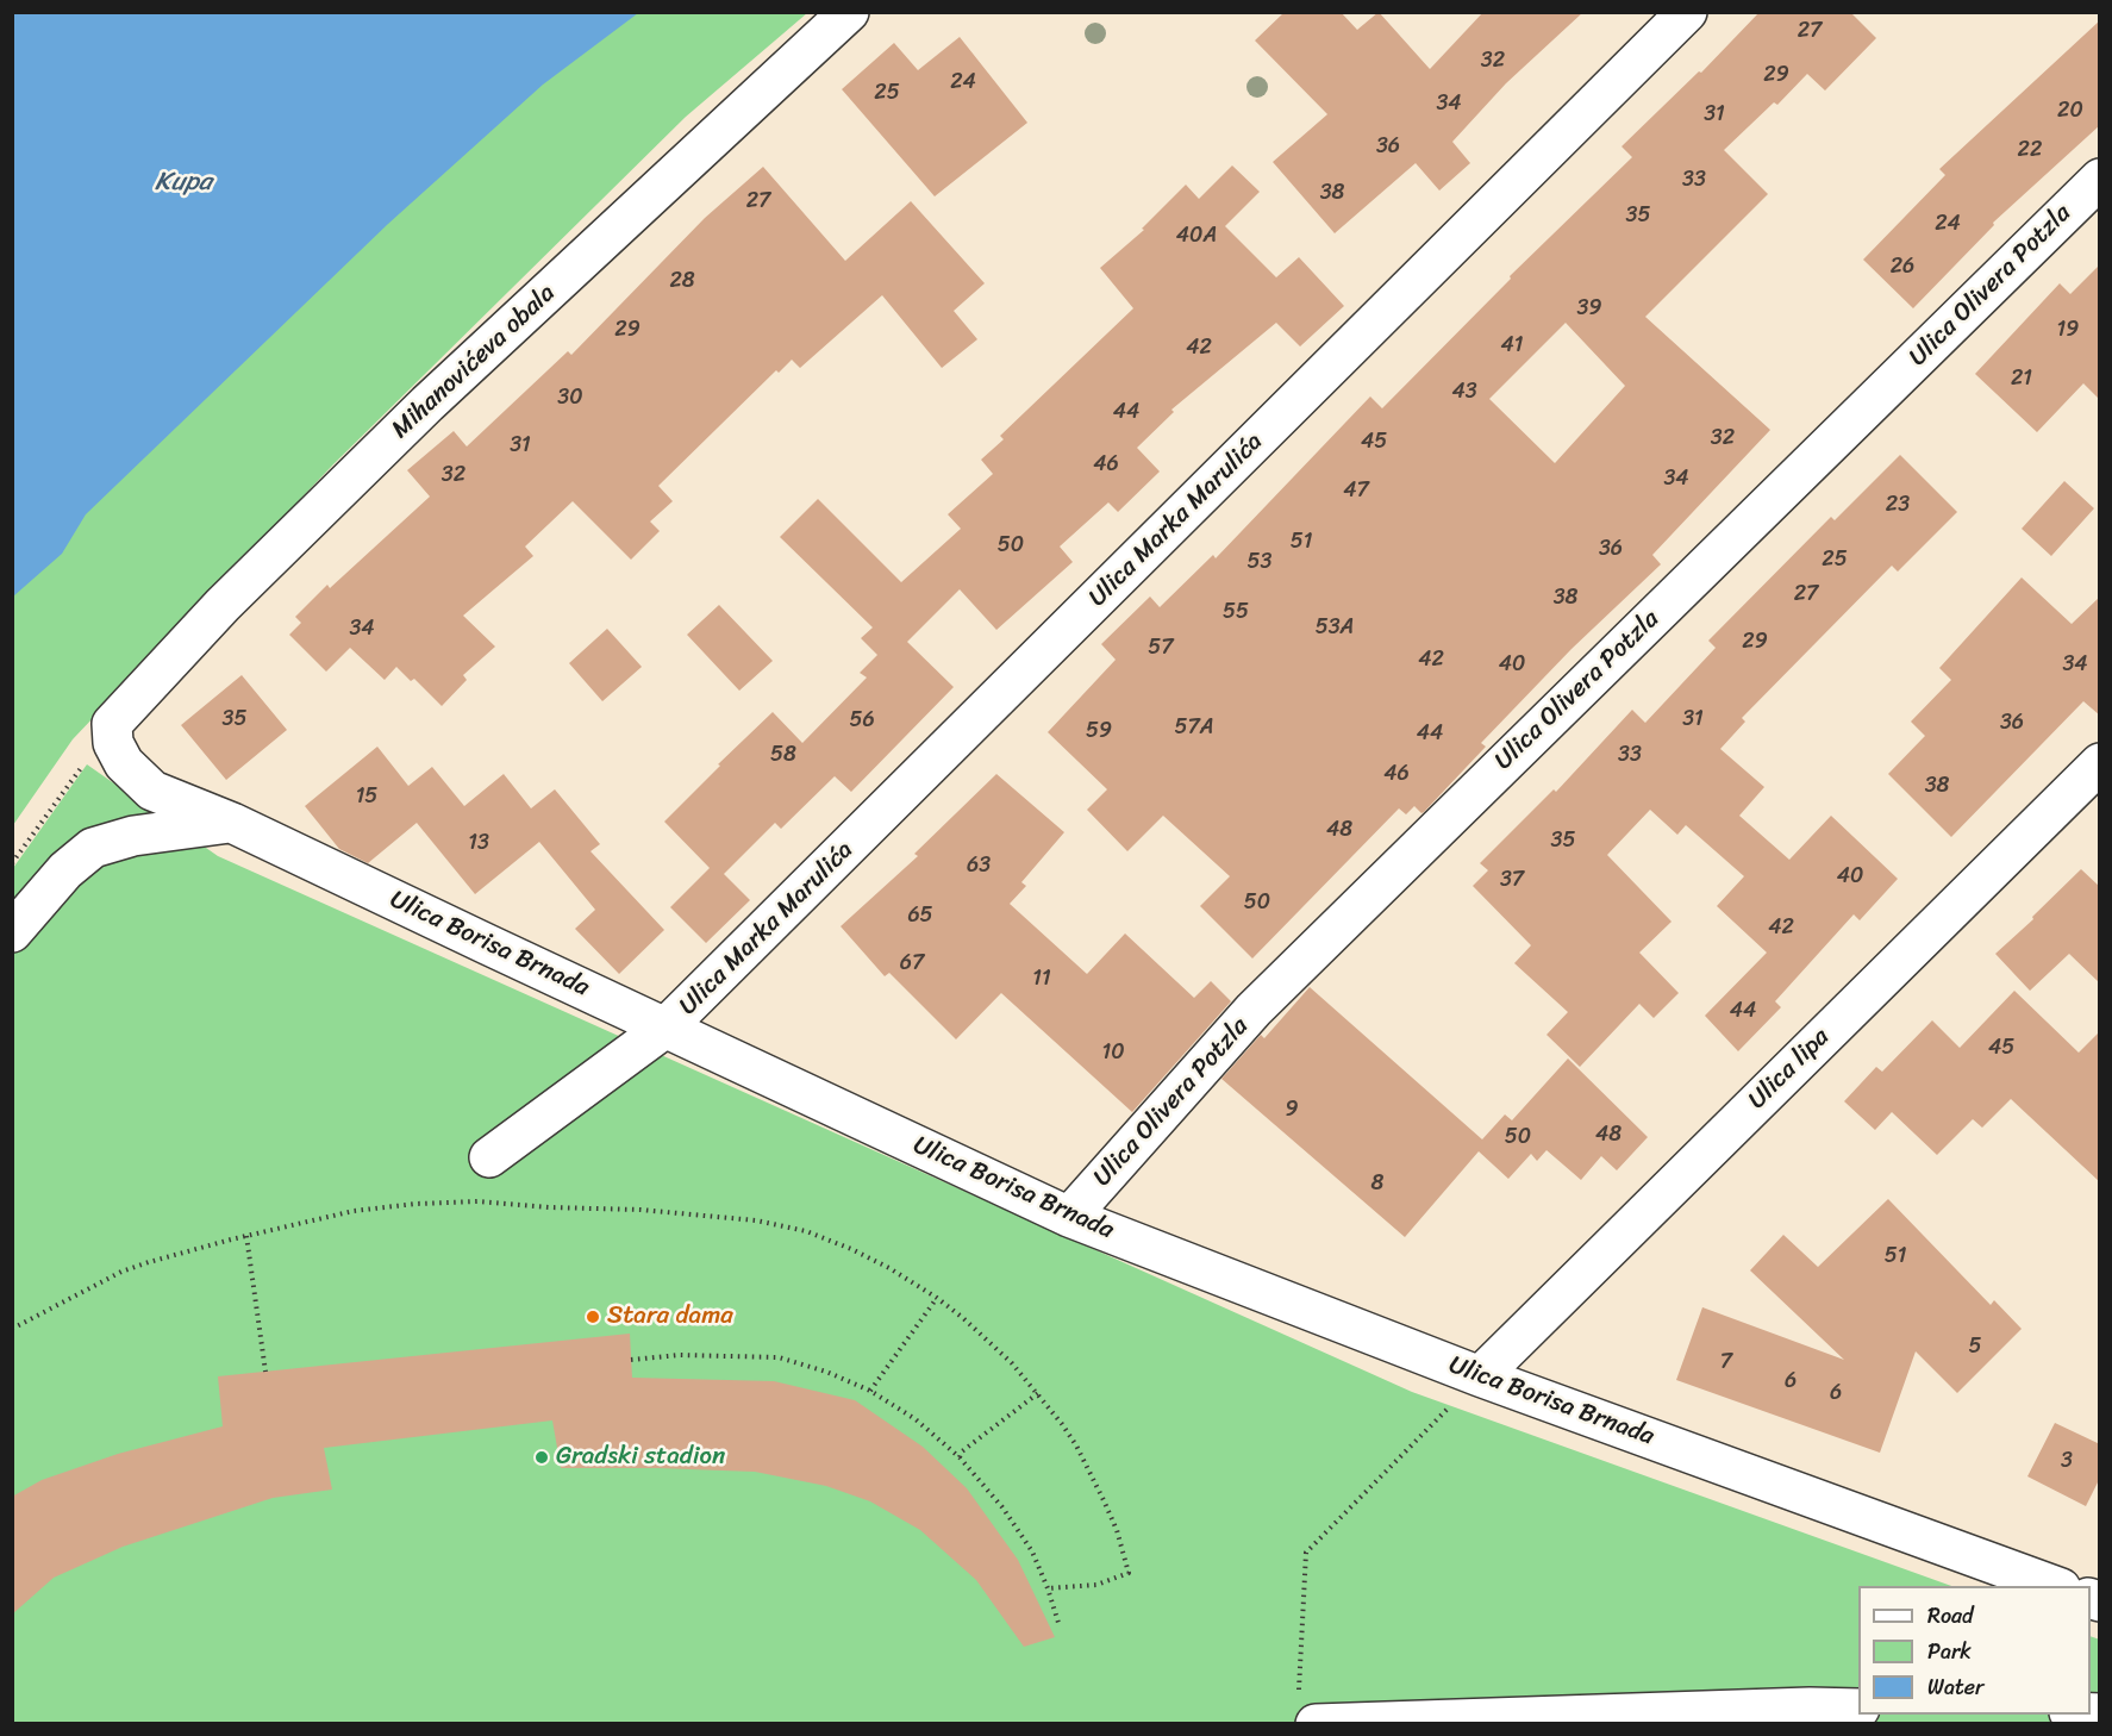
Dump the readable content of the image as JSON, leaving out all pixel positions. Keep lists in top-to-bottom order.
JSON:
{
  "streets": {
    "street": [
      "Ulica Olivera Potzla",
      "Mihanovićeva obala",
      "Ulica Marka Marulića",
      "Ulica Borisa Brnada",
      "Ulica lipa"
    ]
  },
  "crossings": [
    ["Ulica Olivera Potzla", "Ulica Borisa Brnada"],
    ["Mihanovićeva obala", "Ulica Borisa Brnada"],
    ["Ulica Marka Marulića", "Ulica Borisa Brnada"],
    ["Ulica Borisa Brnada", "Ulica lipa"]
  ],
  "water": ["Kupa"],
  "places": ["Stara dama", "Gradski stadion"],
  "house_numbers": [
    "27",
    "32",
    "29",
    "24",
    "25",
    "34",
    "20",
    "31",
    "36",
    "22",
    "33",
    "38",
    "27",
    "35",
    "24",
    "40A",
    "26",
    "28",
    "39",
    "29",
    "19",
    "41",
    "42",
    "21",
    "43",
    "30",
    "44",
    "32",
    "45",
    "31",
    "46",
    "32",
    "34",
    "47",
    "23",
    "51",
    "50",
    "36",
    "25",
    "53",
    "27",
    "38",
    "55",
    "53A",
    "34",
    "29",
    "57",
    "42",
    "40",
    "34",
    "35",
    "31",
    "56",
    "36",
    "57A",
    "59",
    "44",
    "58",
    "33",
    "46",
    "38",
    "15",
    "48",
    "35",
    "13",
    "63",
    "40",
    "37",
    "50",
    "65",
    "42",
    "67",
    "11",
    "44",
    "45",
    "10",
    "9",
    "48",
    "50",
    "8",
    "51",
    "5",
    "7",
    "6",
    "6",
    "3"
  ],
  "legend": ["Road", "Park", "Water"]
}
